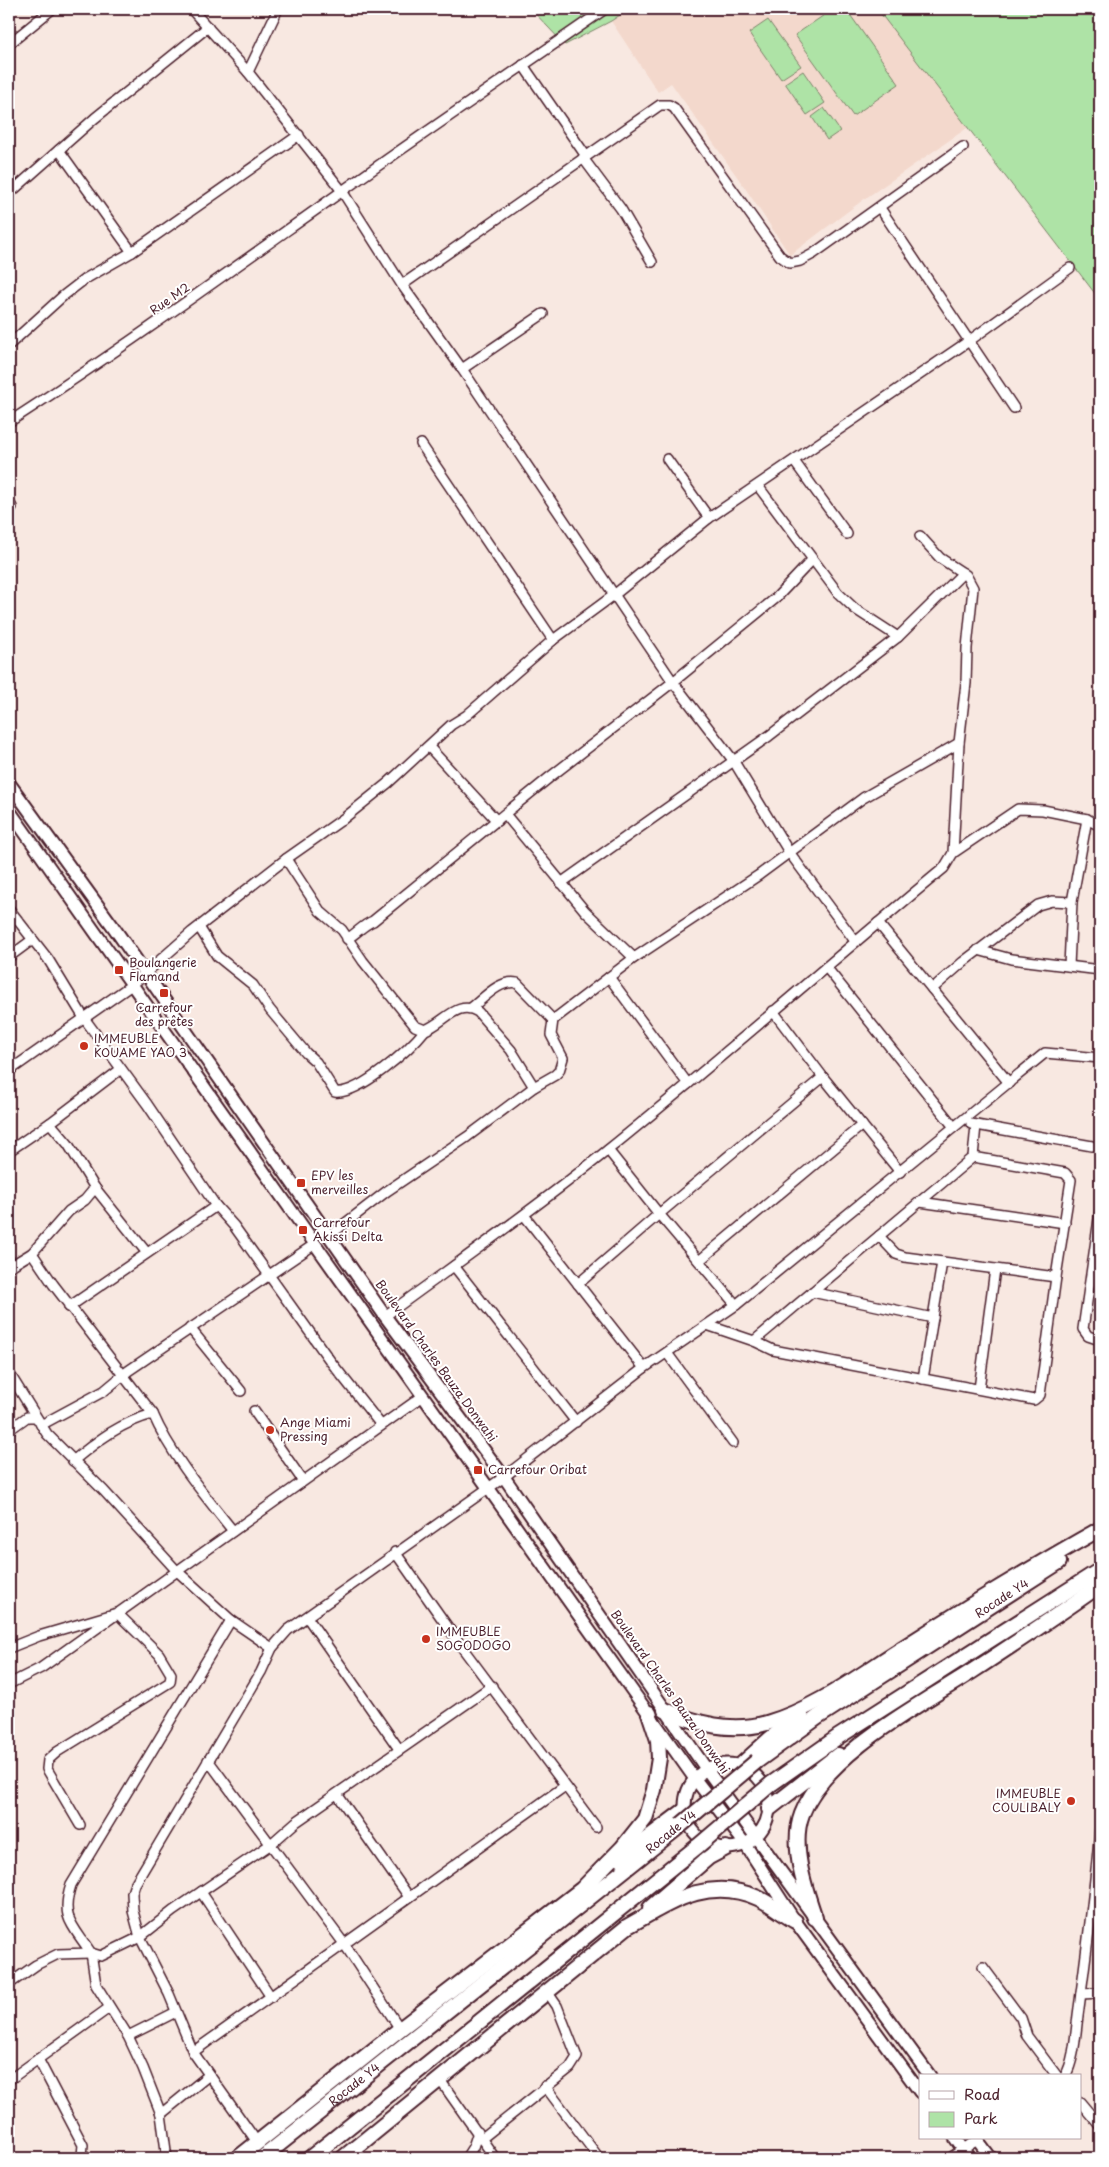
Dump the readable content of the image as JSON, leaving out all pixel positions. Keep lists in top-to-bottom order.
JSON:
{
  "streets": {
    "highway": ["Rocade Y4"],
    "main road": ["Boulevard Charles Bauza Donwahi"],
    "street": ["Rue M2"]
  },
  "places": {
    "transit": [
      "Boulangerie Flamand",
      "Carrefour des prêtes",
      "EPV les merveilles",
      "Carrefour Akissi Delta",
      "Carrefour Oribat"
    ],
    "other": [
      "IMMEUBLE KOUAME YAO 3",
      "Ange Miami Pressing",
      "IMMEUBLE SOGODOGO",
      "IMMEUBLE COULIBALY"
    ]
  },
  "legend": ["Road", "Park"]
}
